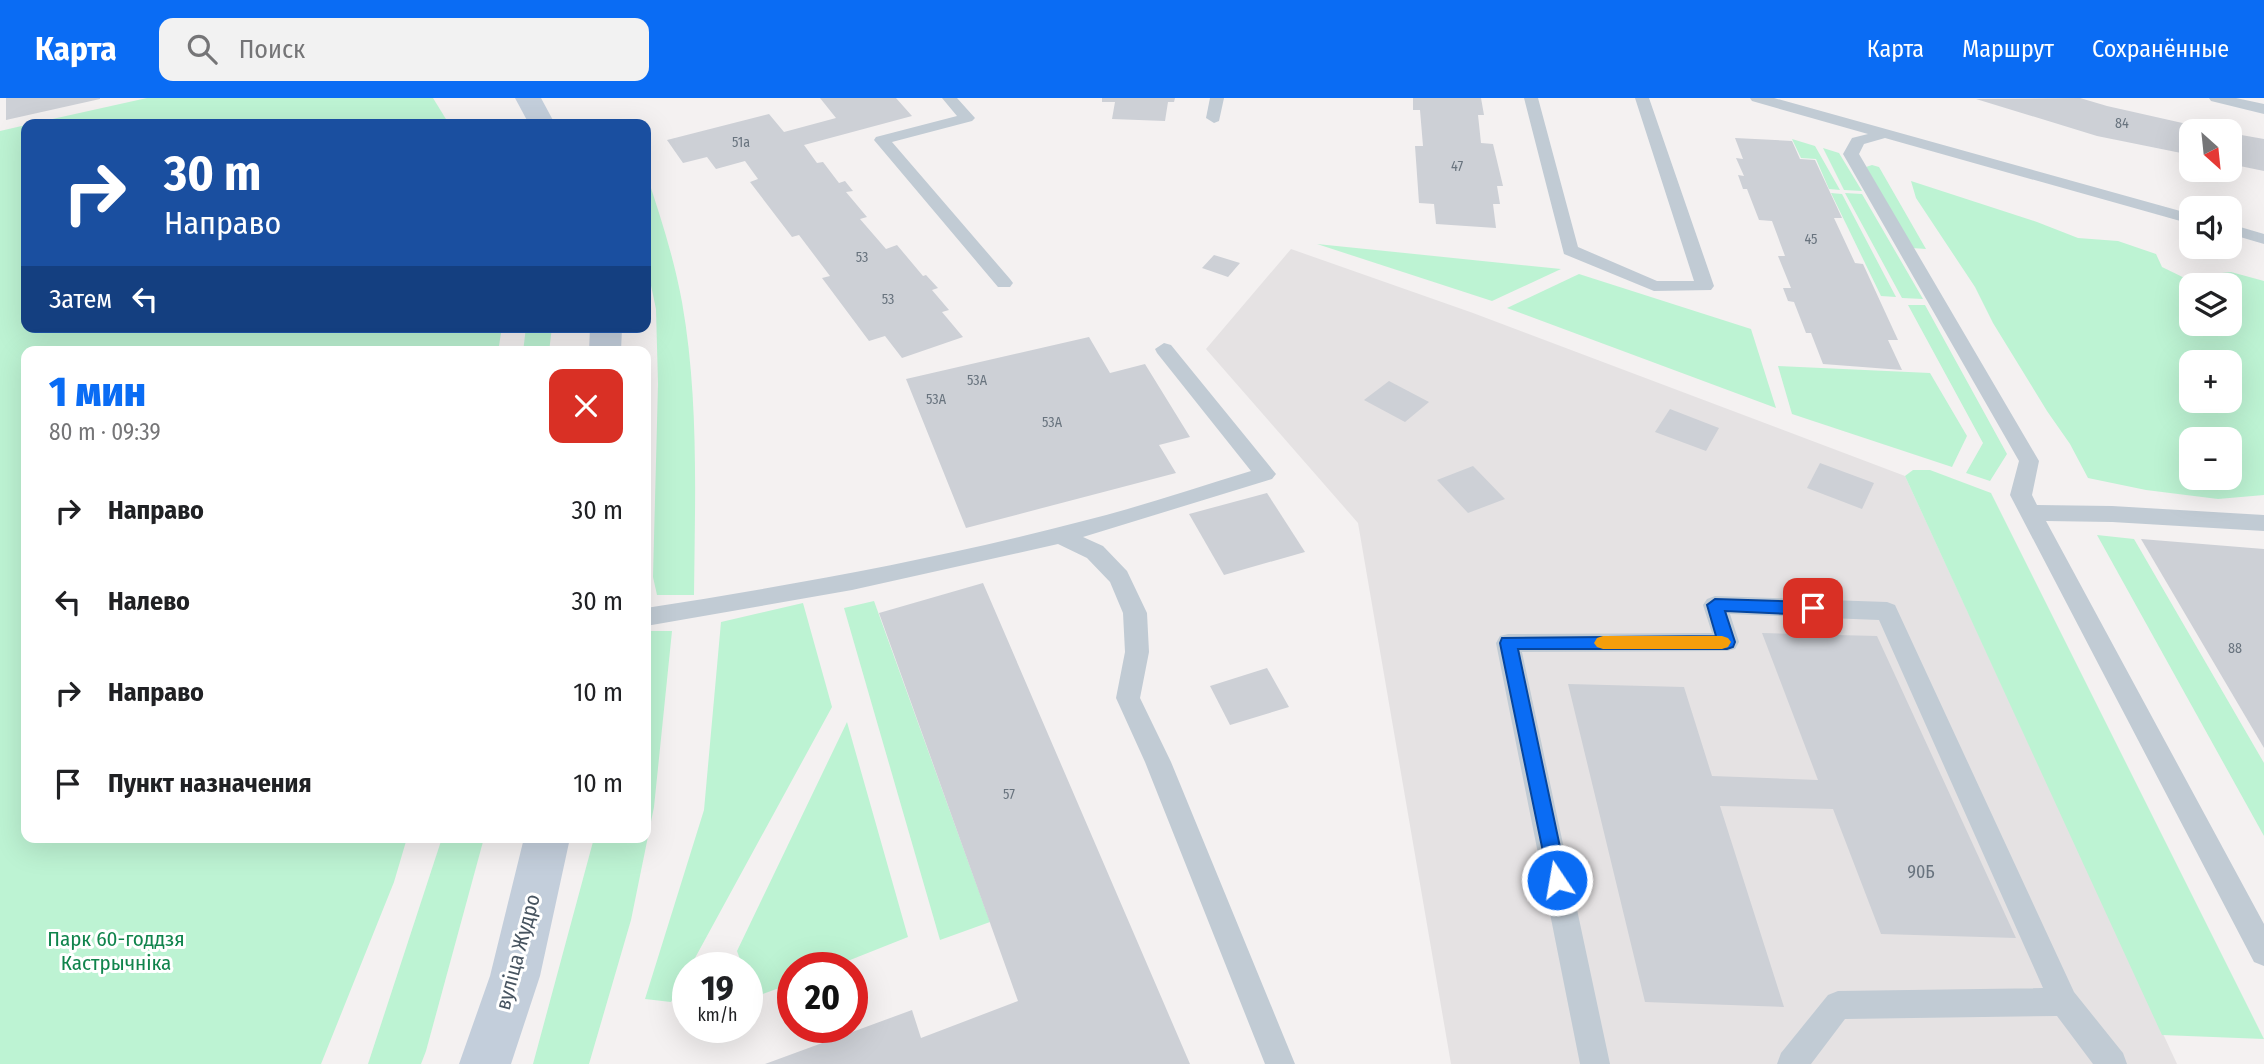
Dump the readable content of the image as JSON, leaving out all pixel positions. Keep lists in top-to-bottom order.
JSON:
{
  "streets": {
    "main road": ["вуліца Жудро"]
  },
  "parks": ["Парк 60-годдзя Кастрычніка"],
  "house_numbers": [
    "84",
    "51а",
    "47",
    "45",
    "53",
    "53",
    "53А",
    "53А",
    "53А",
    "88",
    "57",
    "90Б"
  ],
  "north": "bottom right",
  "page": {
    "header": "Карта",
    "search": "Поиск",
    "nav": ["Карта", "Маршрут", "Сохранённые"],
    "map_buttons": ["+", "−"],
    "turn": ["30 m", "Направо"],
    "then": "Затем",
    "heading": ["1 мин", "80 m · 09:39"],
    "list": [
      {
        "name": "Направо",
        "value": "30 m"
      },
      {
        "name": "Налево",
        "value": "30 m"
      },
      {
        "name": "Направо",
        "value": "10 m"
      },
      {
        "name": "Пункт назначения",
        "value": "10 m"
      }
    ],
    "speed": "19 km/h",
    "limit": "20"
  }
}
